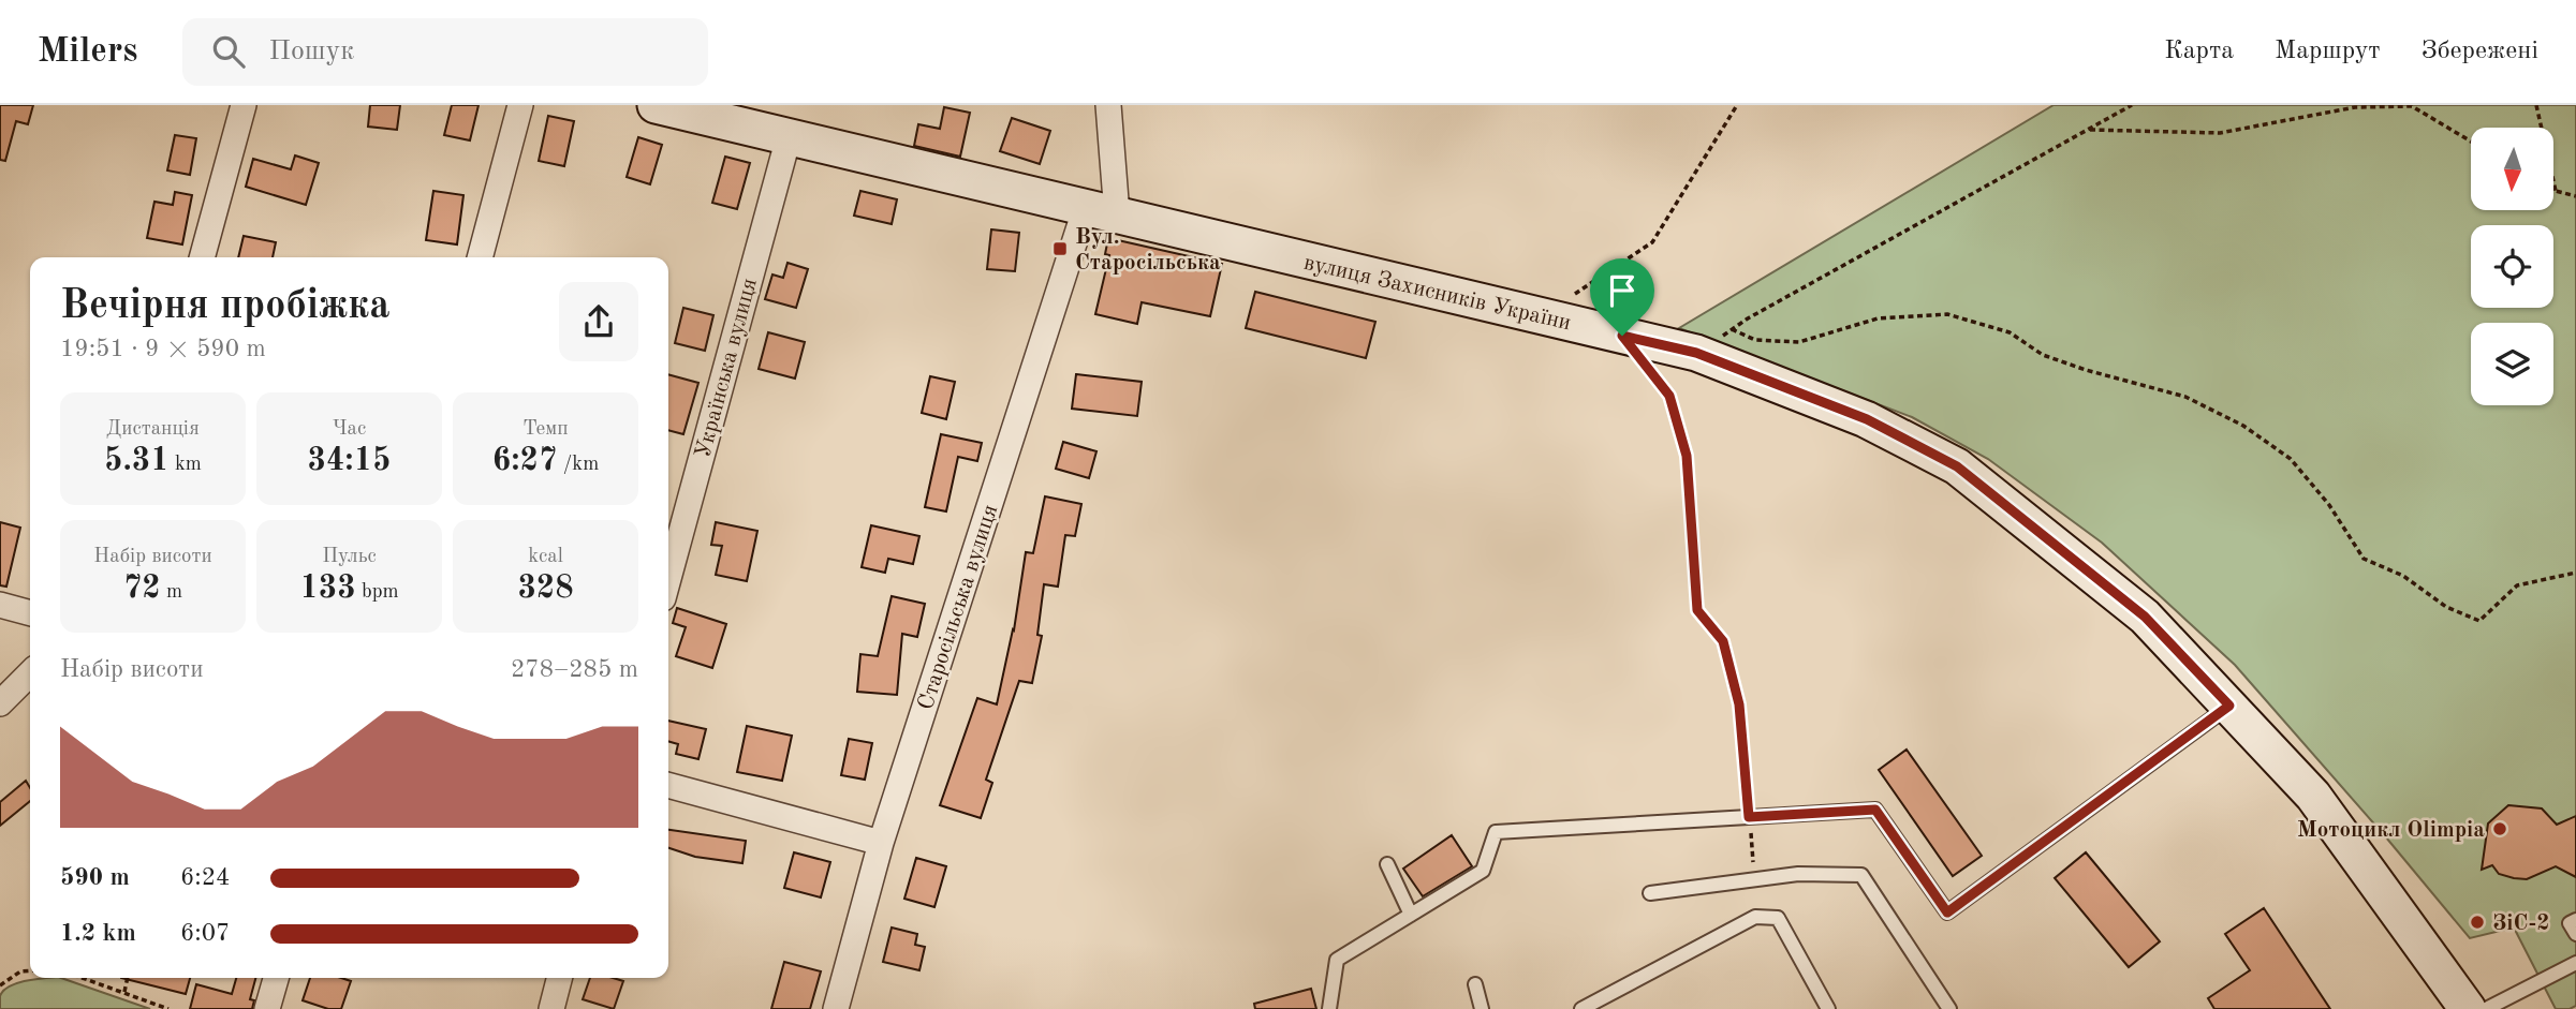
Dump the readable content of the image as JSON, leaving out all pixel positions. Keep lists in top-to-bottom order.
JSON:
{
  "streets": {
    "street": ["вулиця Захисників України", "Українська вулиця", "Старосільська вулиця"]
  },
  "crossings": [
    ["вулиця Захисників України", "Українська вулиця"],
    ["вулиця Захисників України", "Старосільська вулиця"]
  ],
  "places": {
    "transit": ["Вул. Старосільська"],
    "other": ["Мотоцикл Olimpia", "ЗіС-2"]
  },
  "north": "bottom",
  "page": {
    "header": "Milers",
    "search": "Пошук",
    "nav": ["Карта", "Маршрут", "Збережені"],
    "heading": ["Вечірня пробіжка", "19:51 · 9 × 590 m"],
    "stats": [
      ["Дистанція", "5.31 km"],
      ["Час", "34:15"],
      ["Темп", "6:27 /km"],
      ["Набір висоти", "72 m"],
      ["Пульс", "133 bpm"],
      ["kcal", "328"]
    ],
    "chart": ["Набір висоти", "278–285 m"],
    "list": [
      {
        "name": "590 m",
        "note": "6:24"
      },
      {
        "name": "1.2 km",
        "note": "6:07"
      }
    ]
  }
}
